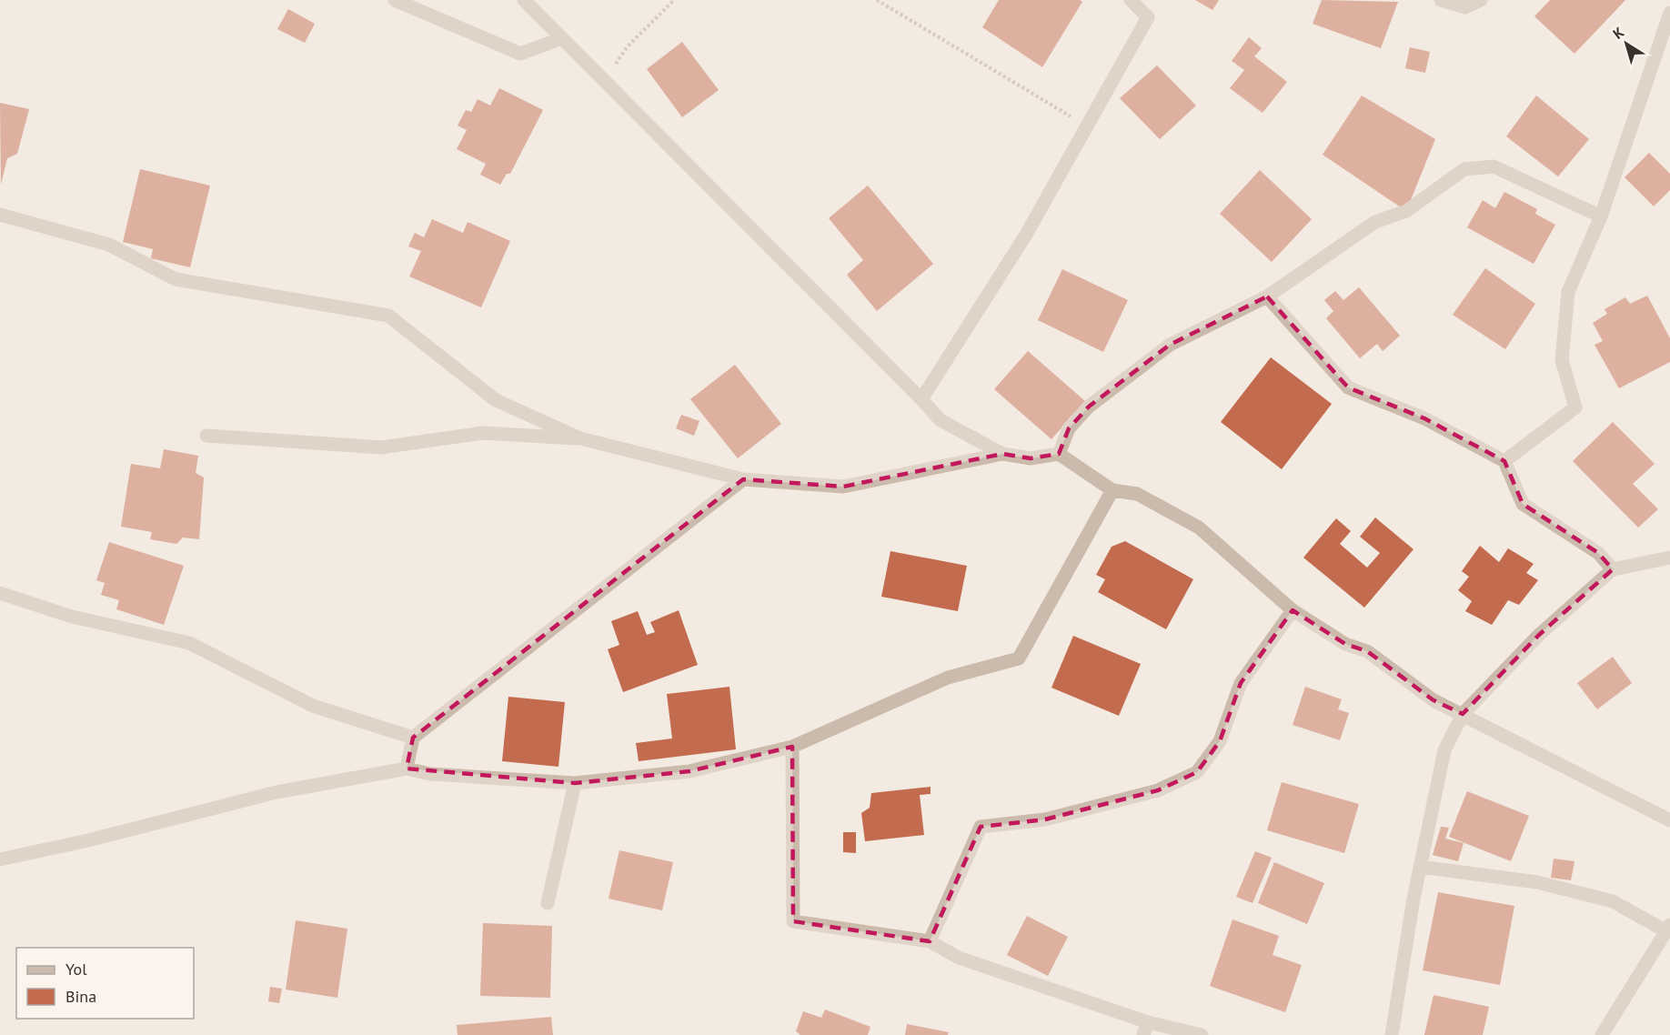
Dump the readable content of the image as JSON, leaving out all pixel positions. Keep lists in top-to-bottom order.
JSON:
{
  "legend": ["Yol", "Bina"],
  "north": "top left"
}
